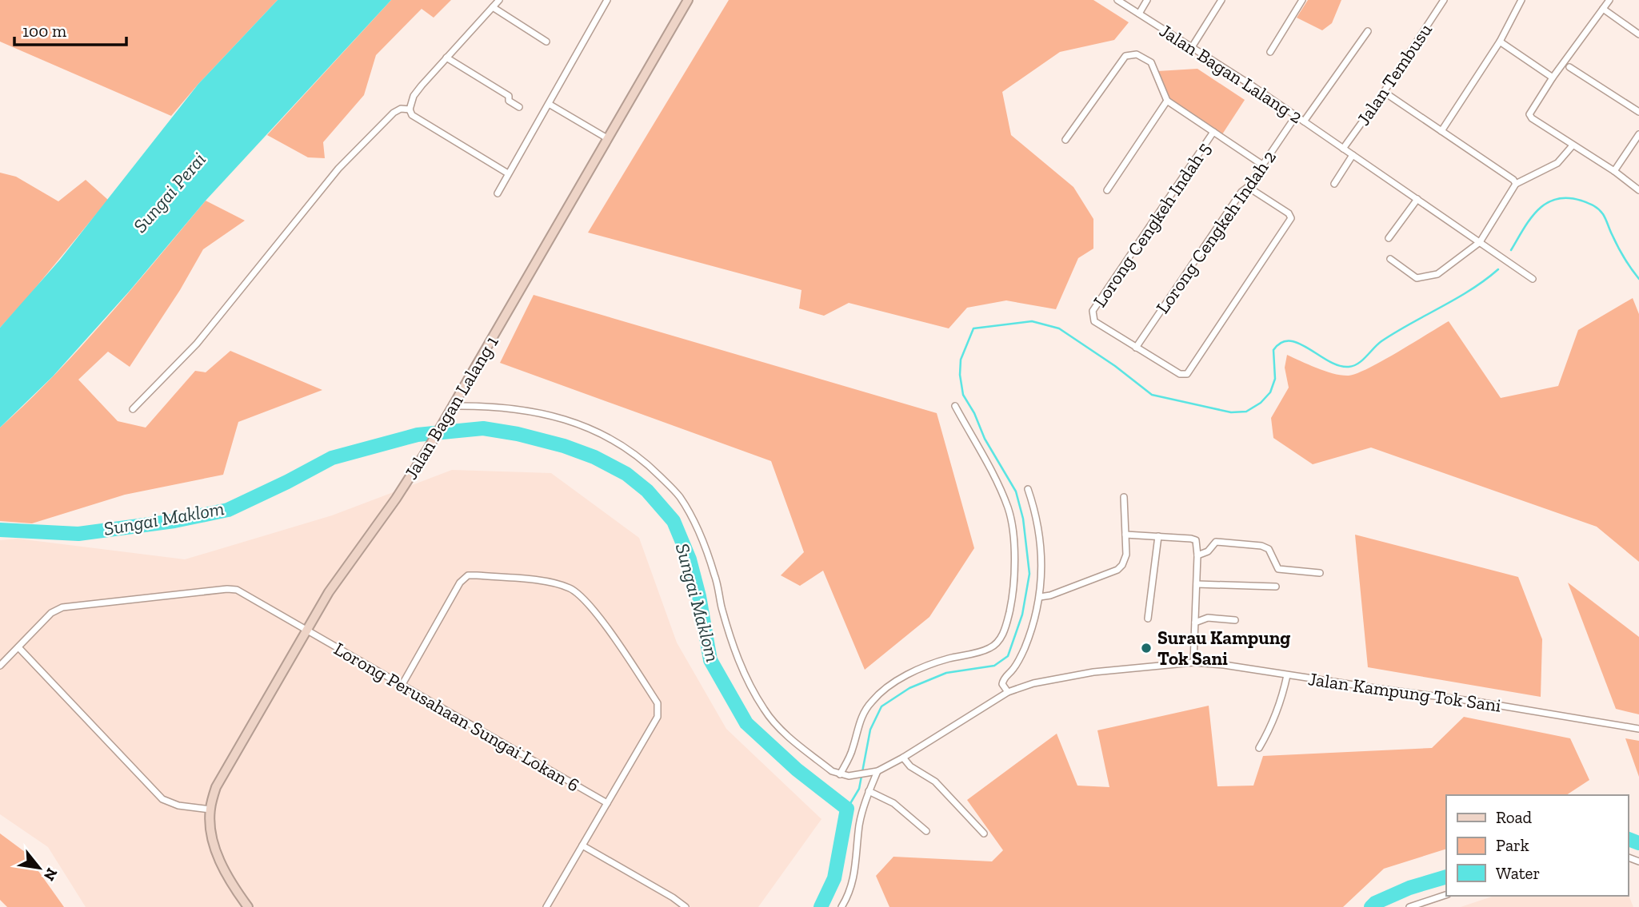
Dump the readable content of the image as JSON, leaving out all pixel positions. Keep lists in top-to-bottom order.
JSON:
{
  "streets": {
    "main road": ["Jalan Bagan Lalang 1"],
    "street": [
      "Jalan Bagan Lalang 2",
      "Jalan Tembusu",
      "Lorong Cengkeh Indah 5",
      "Lorong Cengkeh Indah 2",
      "Jalan Kampung Tok Sani",
      "Lorong Perusahaan Sungai Lokan 6"
    ]
  },
  "crossings": [
    ["Jalan Bagan Lalang 2", "Jalan Tembusu"],
    ["Jalan Bagan Lalang 2", "Lorong Cengkeh Indah 2"],
    ["Lorong Cengkeh Indah 5", "Lorong Cengkeh Indah 2"],
    ["Jalan Bagan Lalang 1", "Jalan Kampung Tok Sani"],
    ["Jalan Bagan Lalang 1", "Lorong Perusahaan Sungai Lokan 6"]
  ],
  "water": ["Sungai Perai", "Sungai Maklom"],
  "places": ["Surau Kampung Tok Sani"],
  "legend": ["Road", "Park", "Water"],
  "scale_bar": "100 m",
  "north": "bottom right"
}
